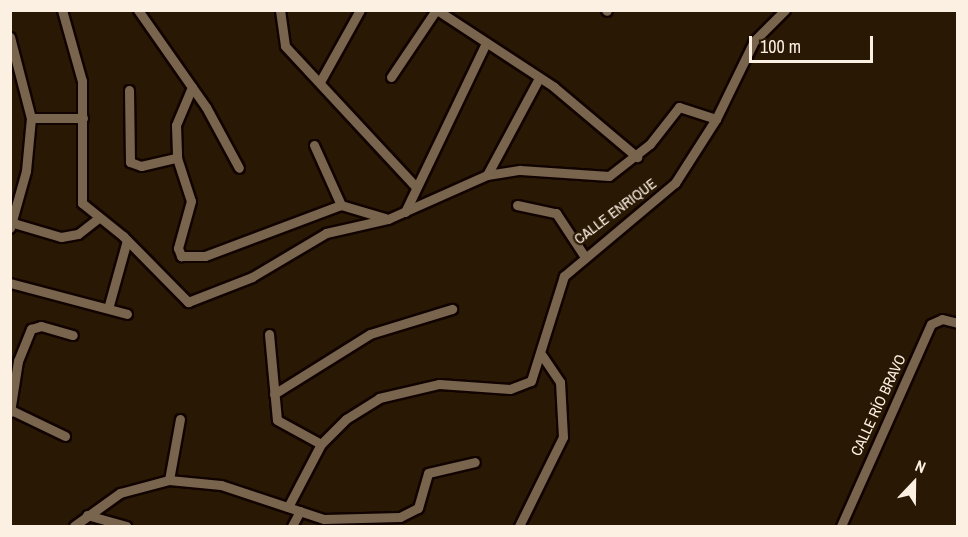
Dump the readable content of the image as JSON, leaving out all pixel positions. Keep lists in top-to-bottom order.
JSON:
{
  "streets": {
    "street": ["CALLE ENRIQUE", "CALLE RÍO BRAVO"]
  },
  "scale_bar": "100 m",
  "north": "top"
}
